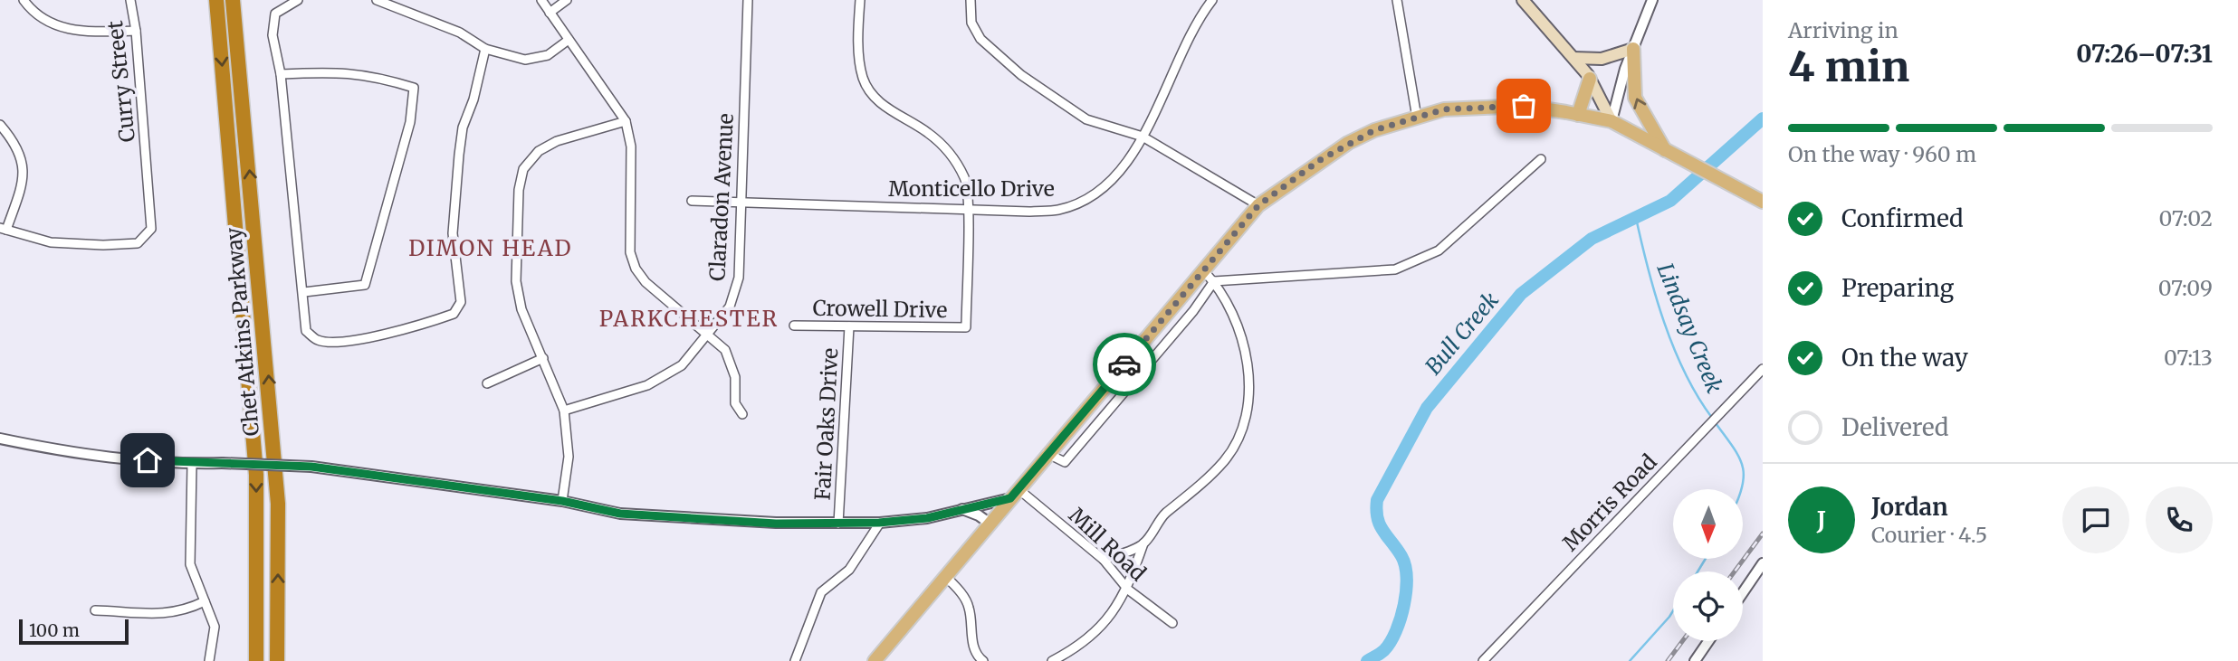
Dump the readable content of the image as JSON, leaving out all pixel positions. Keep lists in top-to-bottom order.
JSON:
{
  "streets": {
    "highway": ["Chet Atkins Parkway"],
    "street": [
      "Curry Street",
      "Monticello Drive",
      "Claradon Avenue",
      "Crowell Drive",
      "Fair Oaks Drive",
      "Morris Road",
      "Mill Road"
    ]
  },
  "crossings": [
    ["Monticello Drive", "Claradon Avenue"],
    ["Monticello Drive", "Crowell Drive"],
    ["Crowell Drive", "Fair Oaks Drive"]
  ],
  "districts": ["DIMON HEAD", "PARKCHESTER"],
  "water": ["Lindsay Creek", "Bull Creek"],
  "scale_bar": "100 m",
  "north": "bottom",
  "page": {
    "heading": ["4 min", "Arriving in", "07:26–07:31"],
    "panel": ["Jordan", "Courier · 4.5"],
    "bar": "On the way · 960 m",
    "list": [
      ["Confirmed", "07:02"],
      ["Preparing", "07:09"],
      ["On the way", "07:13"],
      "Delivered"
    ],
    "round": "J",
    "scale": "100 m"
  }
}
